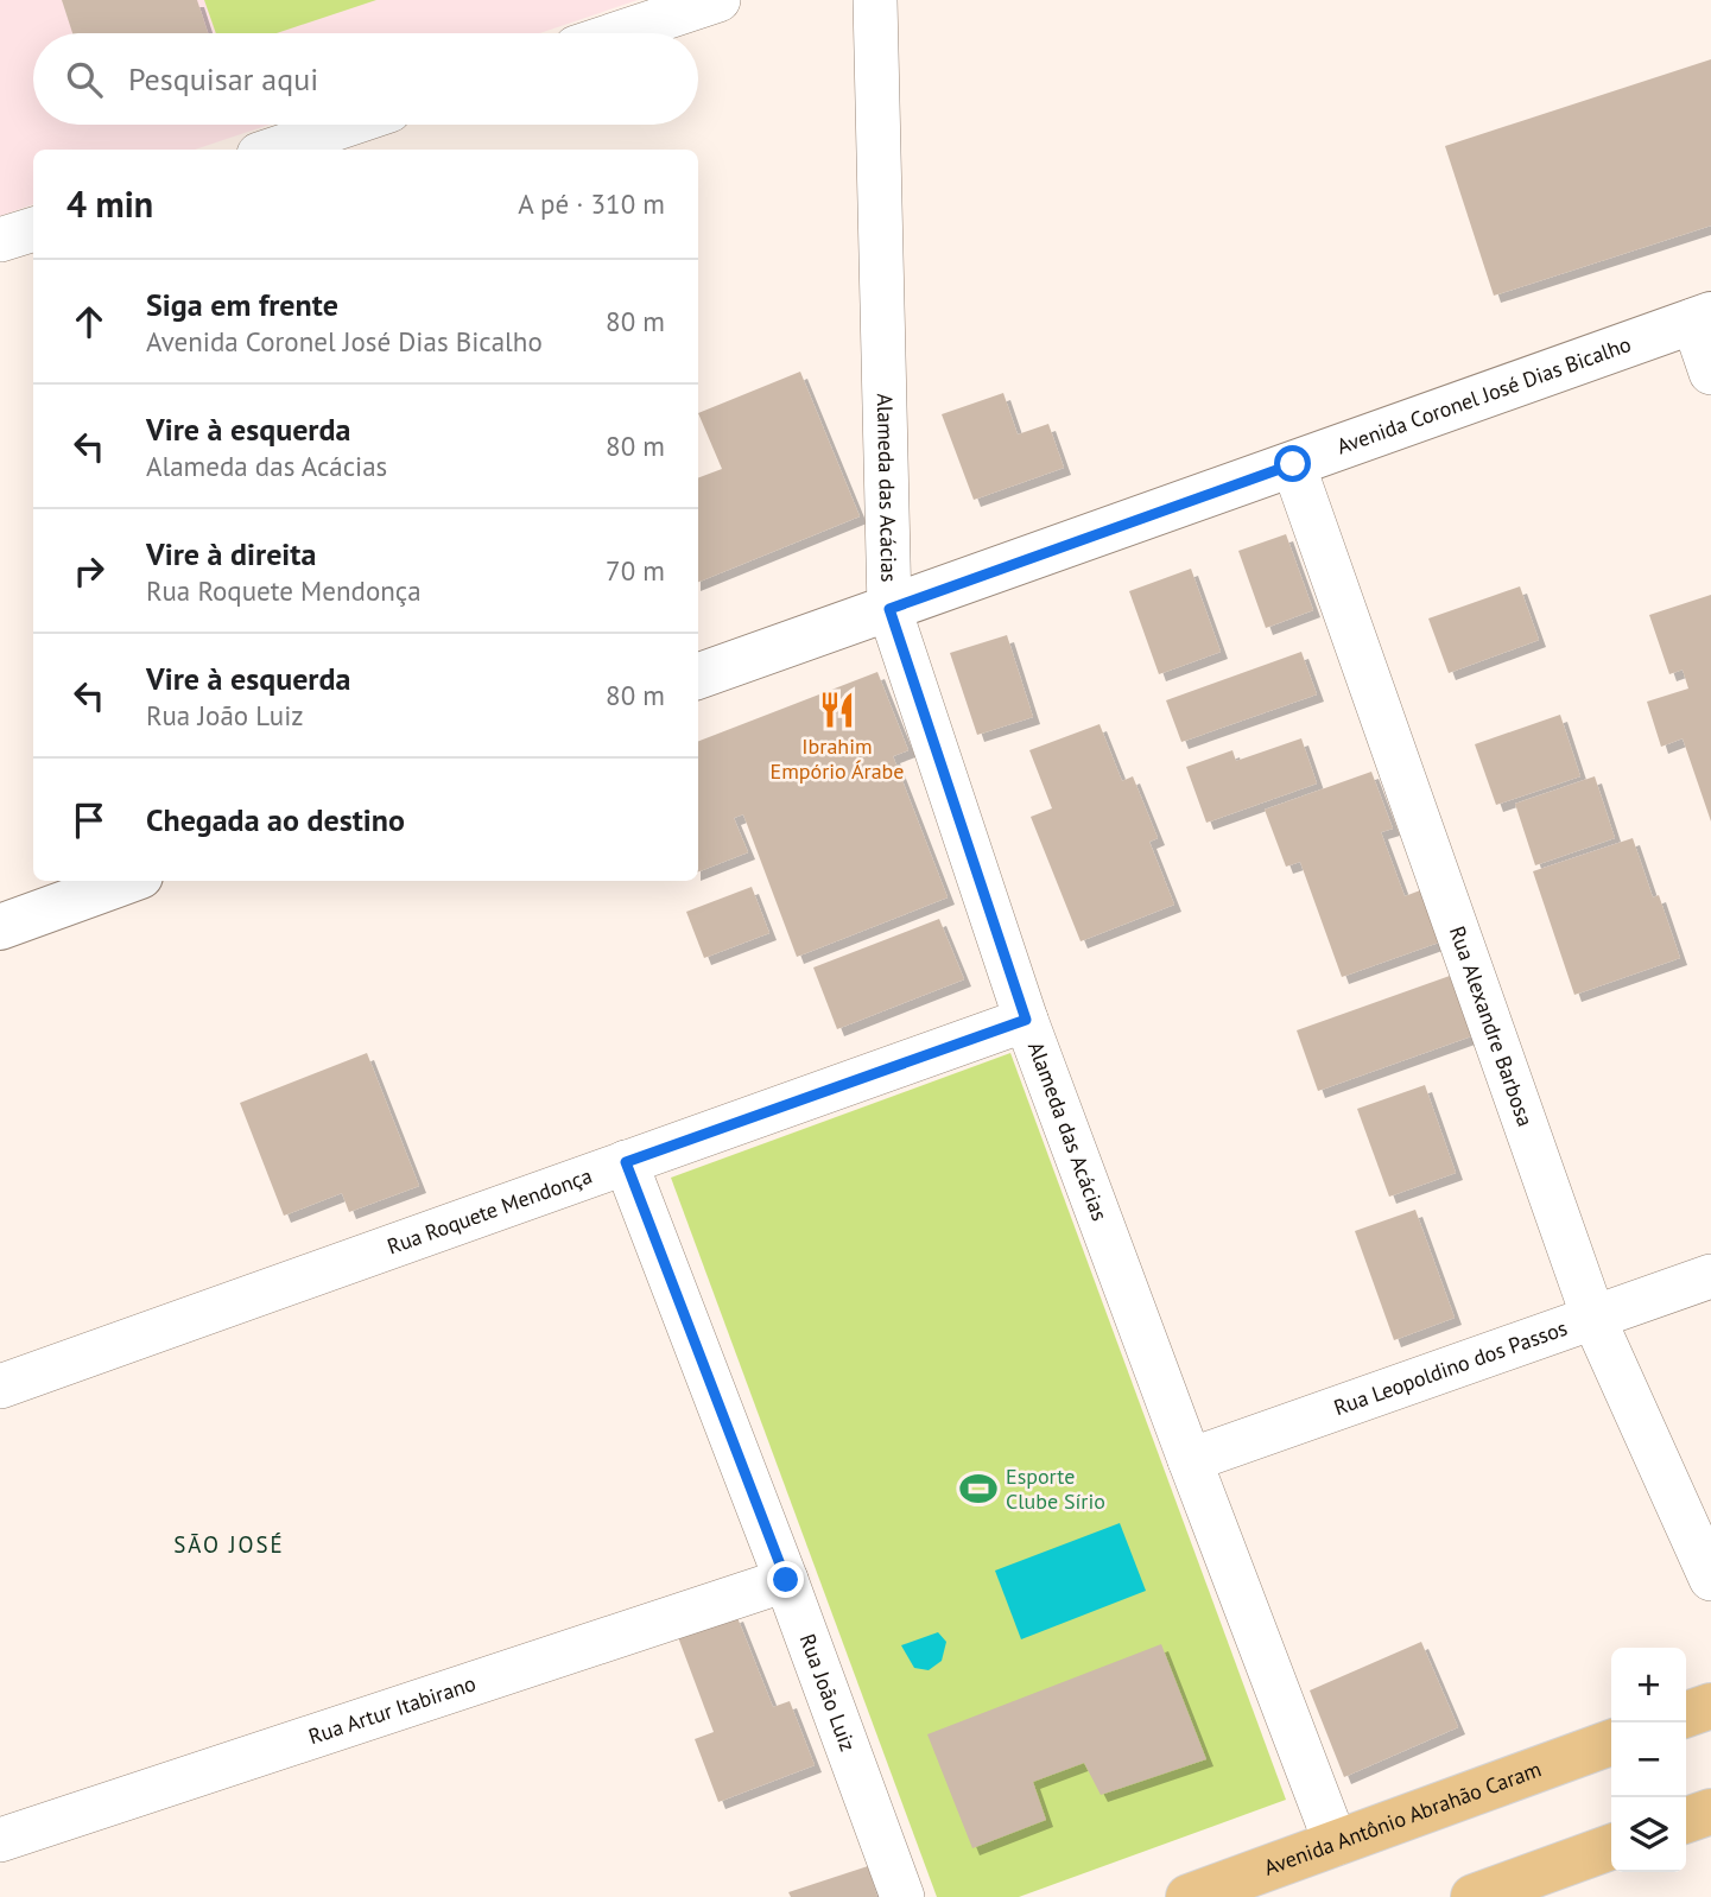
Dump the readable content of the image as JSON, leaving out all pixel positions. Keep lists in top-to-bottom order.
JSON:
{
  "streets": {
    "main road": ["Avenida Antônio Abrahão Caram"],
    "street": [
      "Avenida Coronel José Dias Bicalho",
      "Alameda das Acácias",
      "Rua Alexandre Barbosa",
      "Rua Roquete Mendonça",
      "Rua Leopoldino dos Passos",
      "Rua João Luiz",
      "Rua Artur Itabirano"
    ]
  },
  "crossings": [
    ["Avenida Coronel José Dias Bicalho", "Alameda das Acácias"],
    ["Avenida Coronel José Dias Bicalho", "Rua Alexandre Barbosa"],
    ["Alameda das Acácias", "Rua Roquete Mendonça"],
    ["Alameda das Acácias", "Rua Leopoldino dos Passos"],
    ["Alameda das Acácias", "Avenida Antônio Abrahão Caram"],
    ["Rua Alexandre Barbosa", "Rua Leopoldino dos Passos"],
    ["Rua Roquete Mendonça", "Rua João Luiz"],
    ["Rua João Luiz", "Rua Artur Itabirano"]
  ],
  "districts": ["SÃO JOSÉ"],
  "places": {
    "restaurant": ["Ibrahim Empório Árabe"],
    "sports": ["Esporte Clube Sírio"]
  },
  "page": {
    "search": "Pesquisar aqui",
    "heading": ["4 min", "A pé · 310 m"],
    "list": [
      ["Siga em frente", "Avenida Coronel José Dias Bicalho", "80 m"],
      ["Vire à esquerda", "Alameda das Acácias", "80 m"],
      ["Vire à direita", "Rua Roquete Mendonça", "70 m"],
      ["Vire à esquerda", "Rua João Luiz", "80 m"],
      "Chegada ao destino"
    ],
    "map_buttons": ["+", "−"]
  }
}
